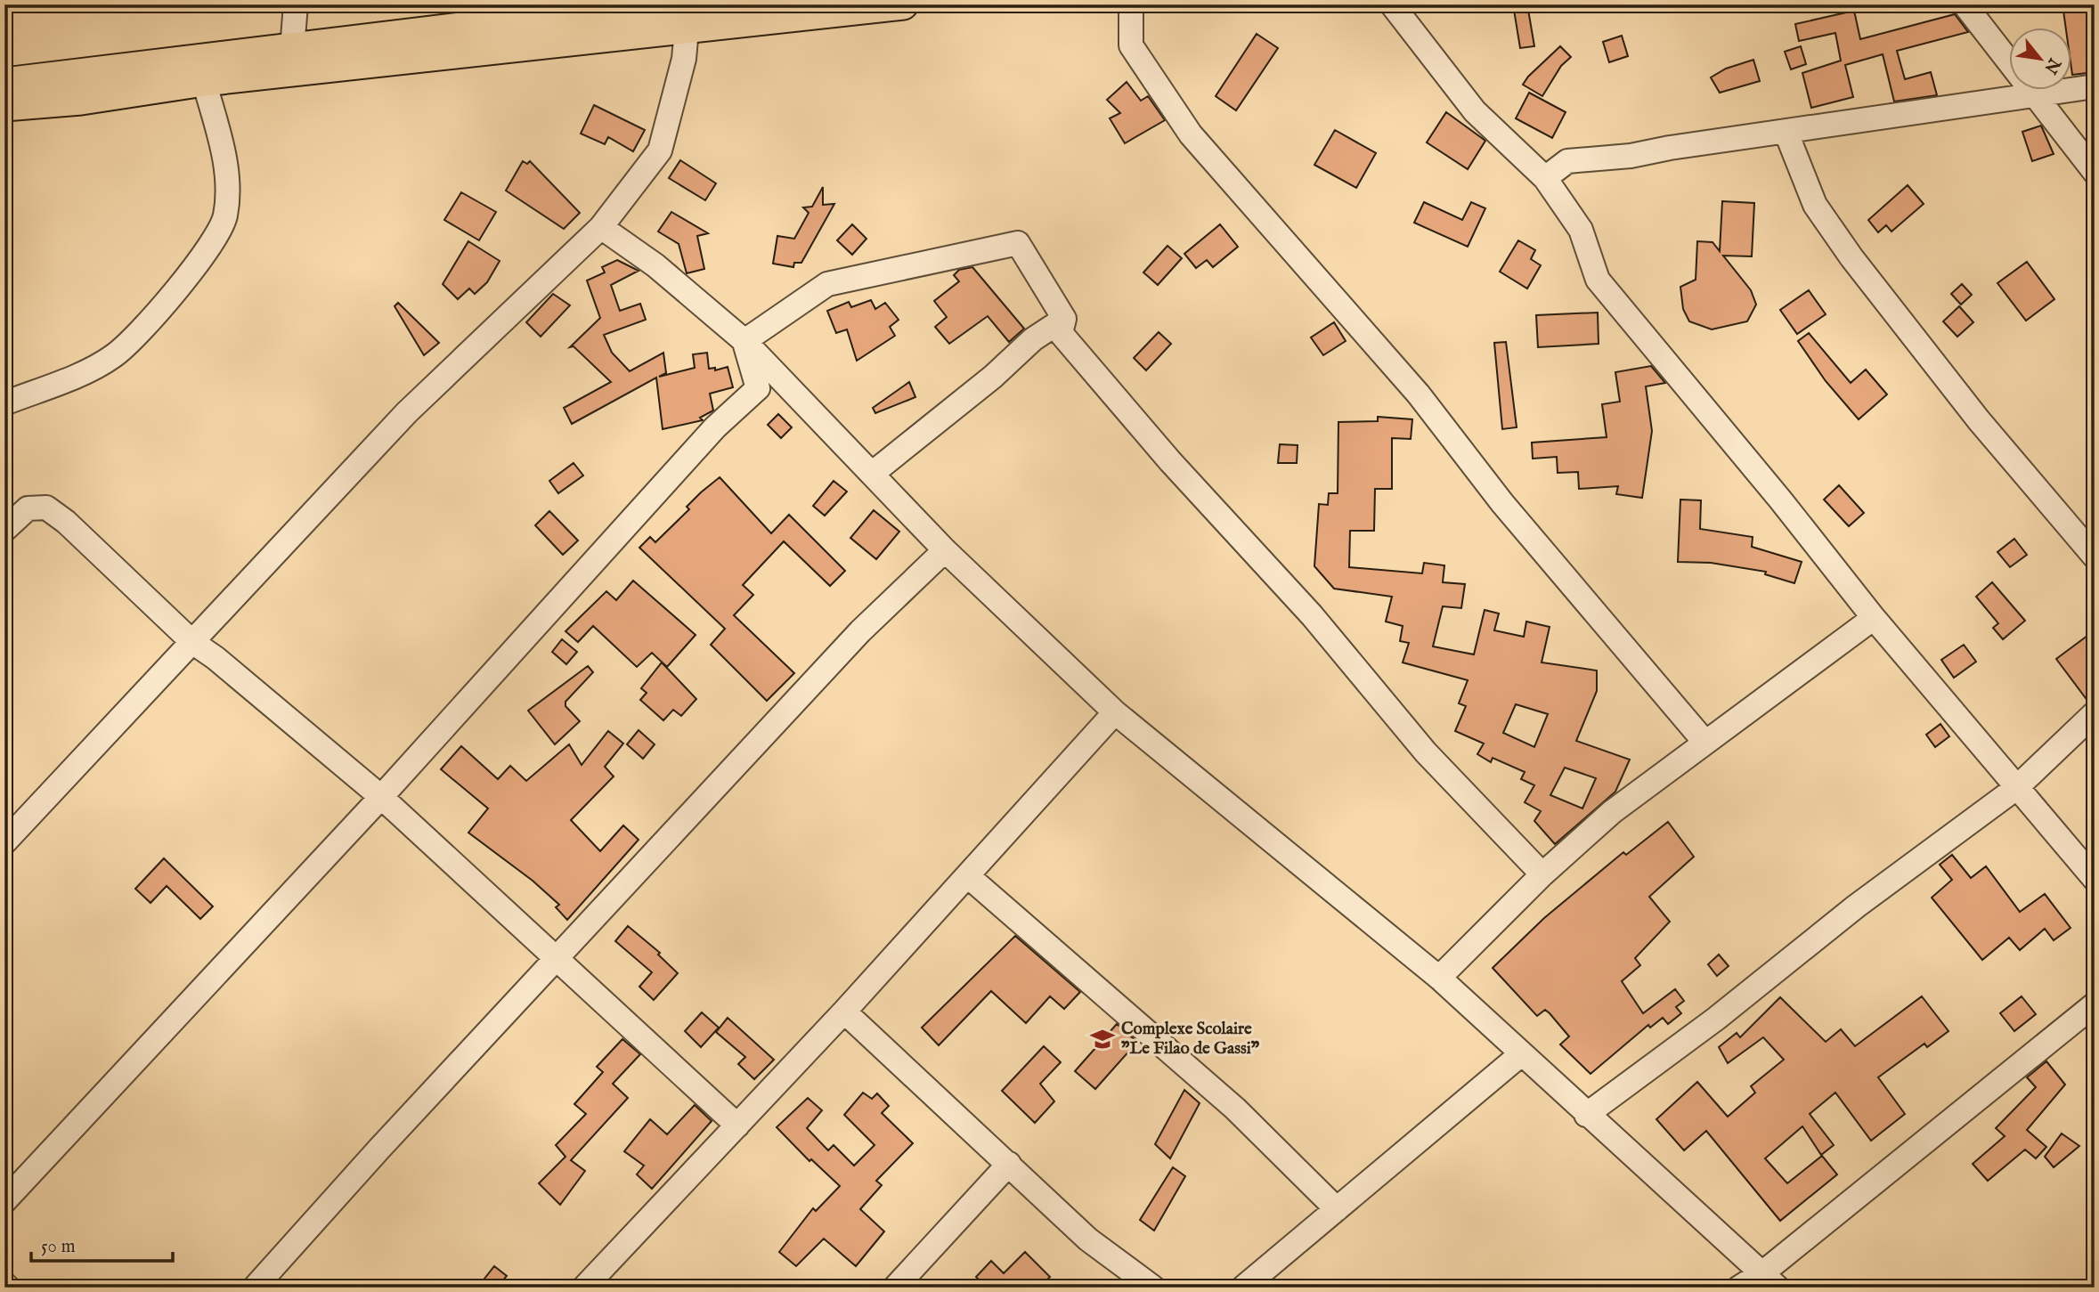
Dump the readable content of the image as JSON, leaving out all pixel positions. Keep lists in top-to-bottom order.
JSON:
{
  "places": {
    "school or university": ["Complexe Scolaire \"Le Filao de Gassi\""]
  },
  "scale_bar": "50 m",
  "north": "bottom right"
}
